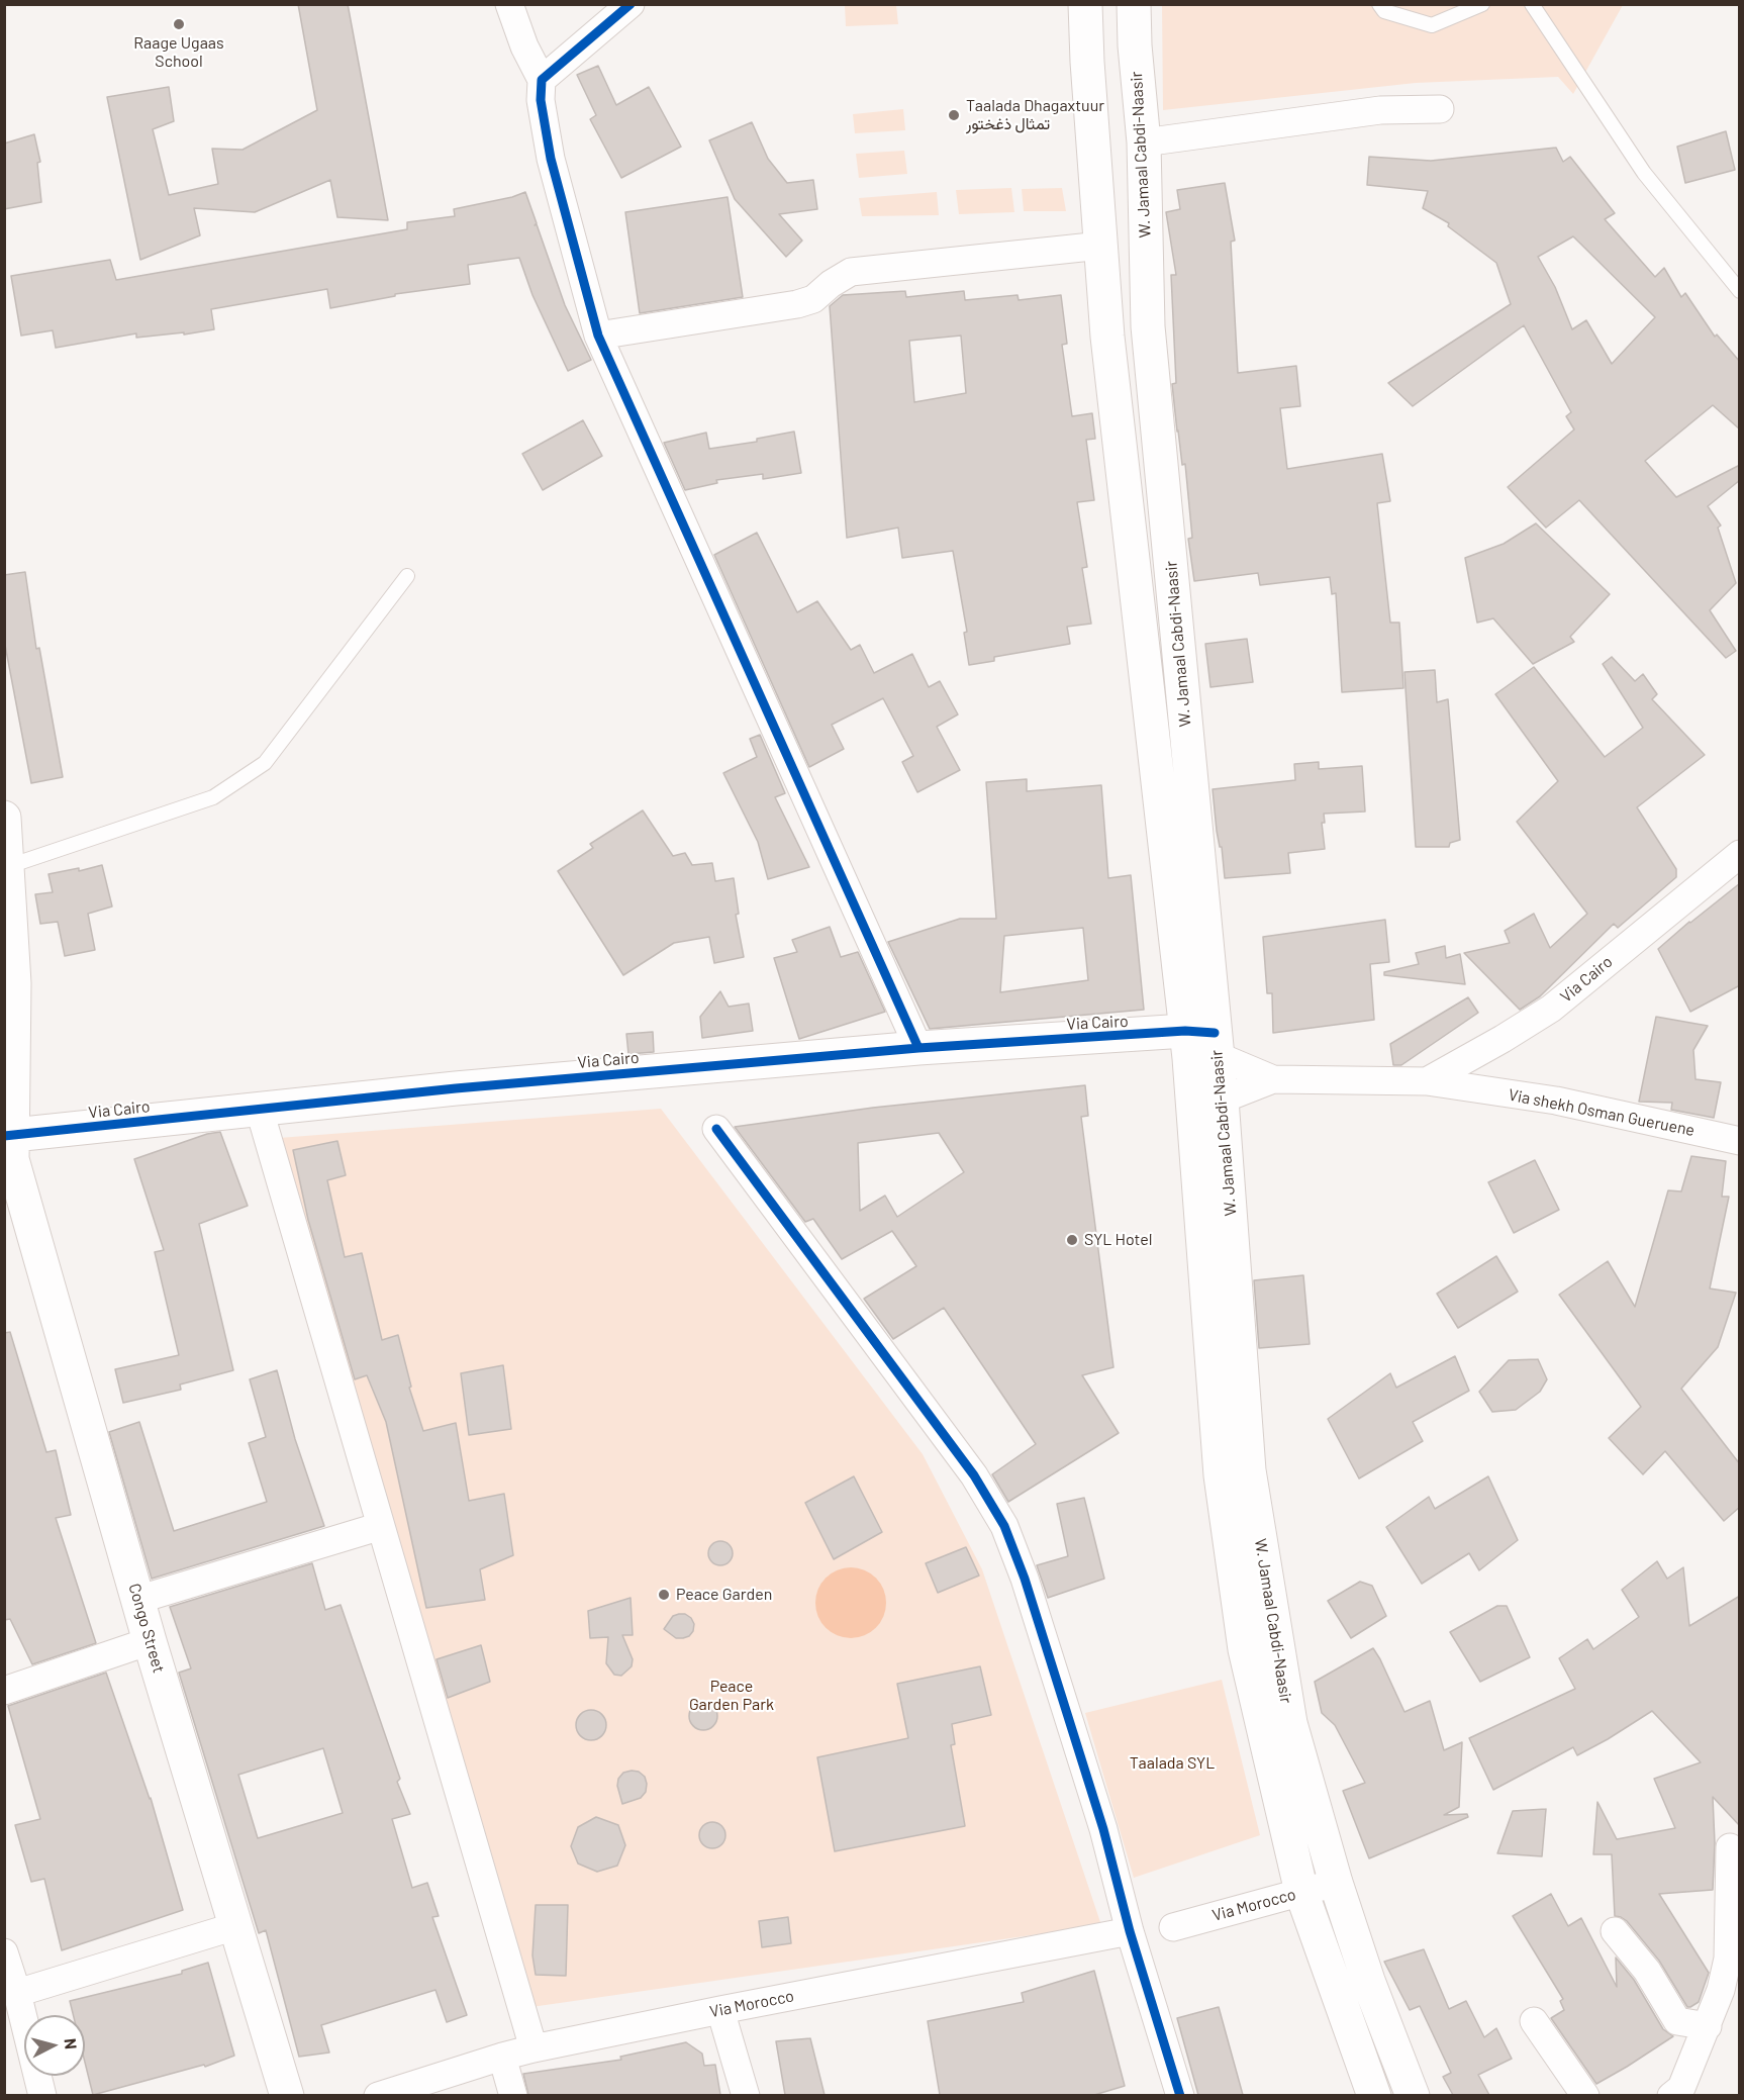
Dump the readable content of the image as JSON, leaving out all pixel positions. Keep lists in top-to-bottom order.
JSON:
{
  "streets": {
    "main road": ["W. Jamaal Cabdi-Naasir", "Via Cairo", "Congo Street"],
    "street": ["Via shekh Osman Gueruene", "Via Morocco"]
  },
  "crossings": [
    ["W. Jamaal Cabdi-Naasir", "Via Cairo"],
    ["W. Jamaal Cabdi-Naasir", "Via Morocco"],
    ["Via Cairo", "Via shekh Osman Gueruene"],
    ["Via Cairo", "Congo Street"]
  ],
  "parks": ["Peace Garden Park", "Taalada SYL"],
  "places": [
    "Raage Ugaas School",
    "Taalada Dhagaxtuur تمثال ذغختور",
    "SYL Hotel",
    "Peace Garden"
  ],
  "north": "right"
}
